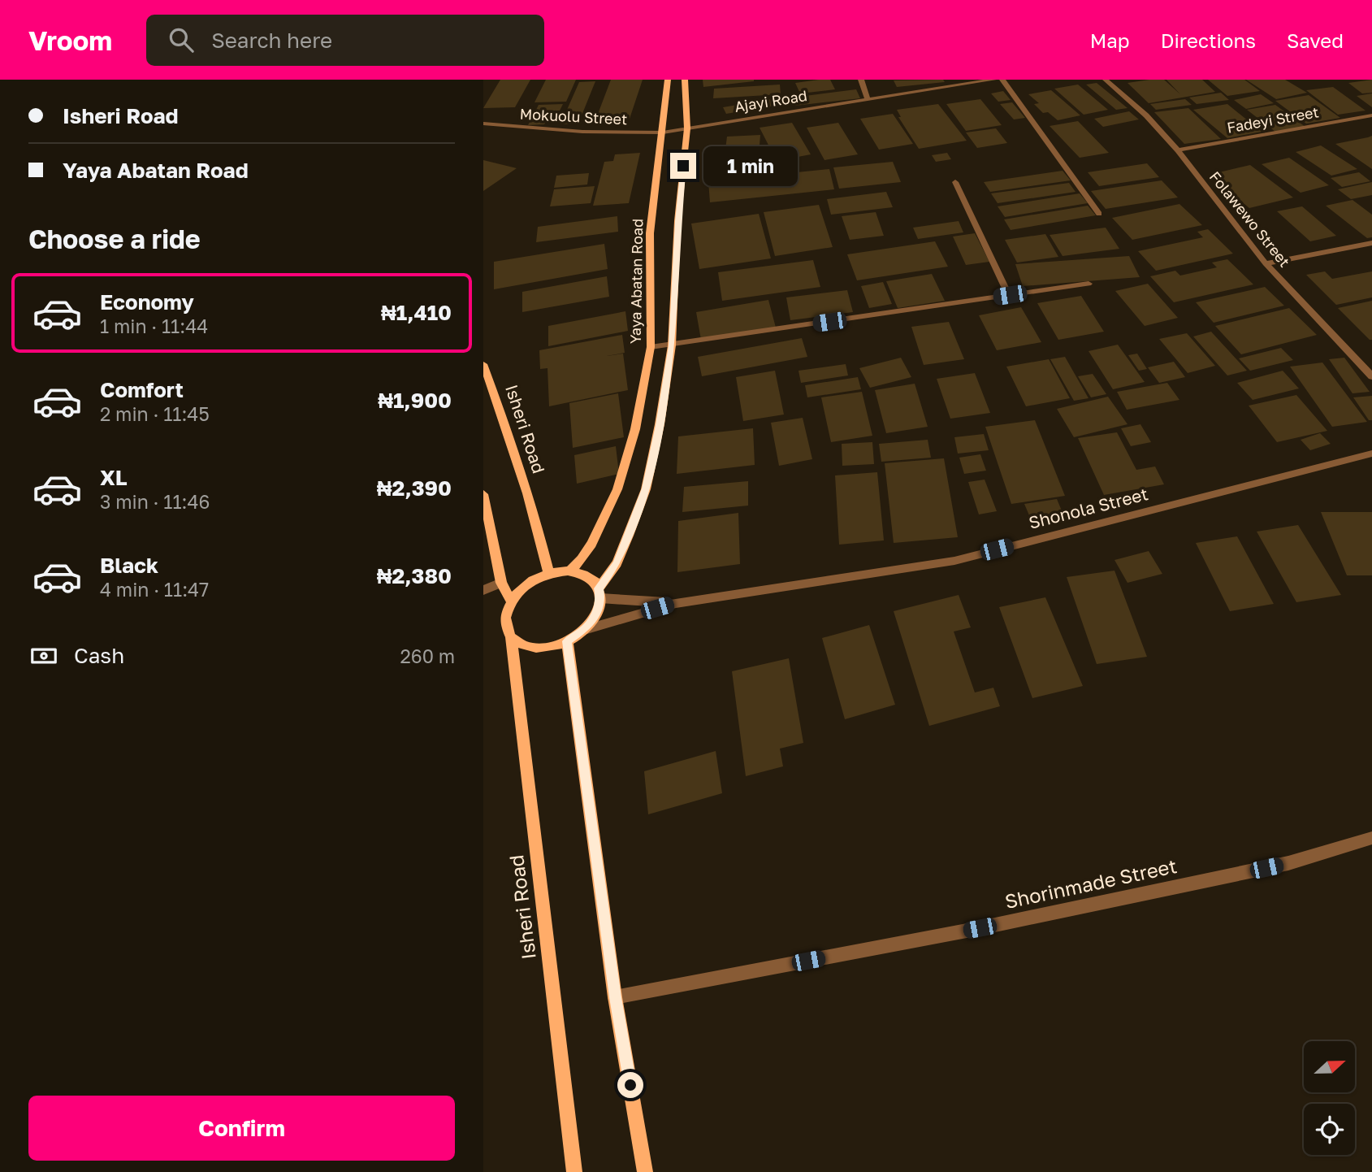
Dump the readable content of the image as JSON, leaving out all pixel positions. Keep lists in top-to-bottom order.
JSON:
{
  "streets": {
    "main road": ["Yaya Abatan Road", "Isheri Road"],
    "street": [
      "Ajayi Road",
      "Mokuolu Street",
      "Fadeyi Street",
      "Folawewo Street",
      "Shonola Street",
      "Shorinmade Street"
    ]
  },
  "crossings": [
    ["Ajayi Road", "Mokuolu Street"],
    ["Ajayi Road", "Yaya Abatan Road"],
    ["Mokuolu Street", "Yaya Abatan Road"],
    ["Fadeyi Street", "Folawewo Street"],
    ["Yaya Abatan Road", "Isheri Road"],
    ["Yaya Abatan Road", "Shonola Street"],
    ["Isheri Road", "Shonola Street"]
  ],
  "north": "right",
  "page": {
    "header": "Vroom",
    "search": "Search here",
    "nav": ["Map", "Directions", "Saved"],
    "banner": ["Isheri Road", "Yaya Abatan Road"],
    "bubble": "1 min",
    "heading": "Choose a ride",
    "list": [
      {
        "name": "Economy",
        "note": "1 min · 11:44",
        "value": "₦1,410"
      },
      {
        "name": "Comfort",
        "note": "2 min · 11:45",
        "value": "₦1,900"
      },
      {
        "name": "XL",
        "note": "3 min · 11:46",
        "value": "₦2,390"
      },
      {
        "name": "Black",
        "note": "4 min · 11:47",
        "value": "₦2,380"
      }
    ],
    "pay": ["Cash", "260 m"],
    "buttons": "Confirm"
  }
}
